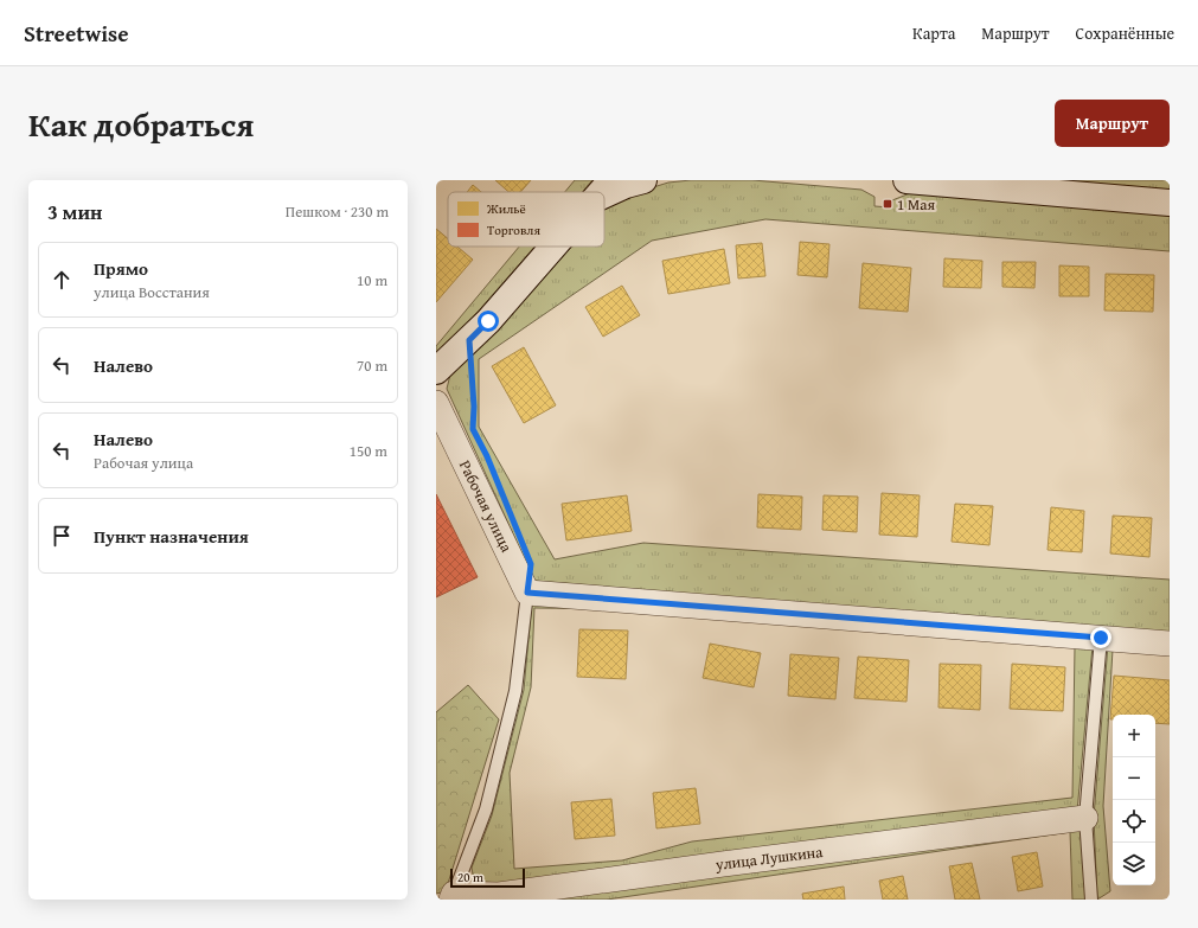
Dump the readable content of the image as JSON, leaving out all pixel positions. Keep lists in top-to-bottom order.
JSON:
{
  "streets": {
    "street": ["Рабочая улица", "улица Лушкина"]
  },
  "places": {
    "transit": ["1 Мая"]
  },
  "legend": ["Жильё", "Торговля"],
  "scale_bar": "20 m",
  "page": {
    "header": "Streetwise",
    "nav": ["Карта", "Маршрут", "Сохранённые"],
    "title": "Как добраться",
    "buttons": "Маршрут",
    "heading": ["3 мин", "Пешком · 230 m"],
    "list": [
      ["Прямо", "улица Восстания", "10 m"],
      ["Налево", "70 m"],
      ["Налево", "Рабочая улица", "150 m"],
      "Пункт назначения"
    ],
    "map_buttons": ["+", "−"],
    "scale": "20 m"
  }
}
